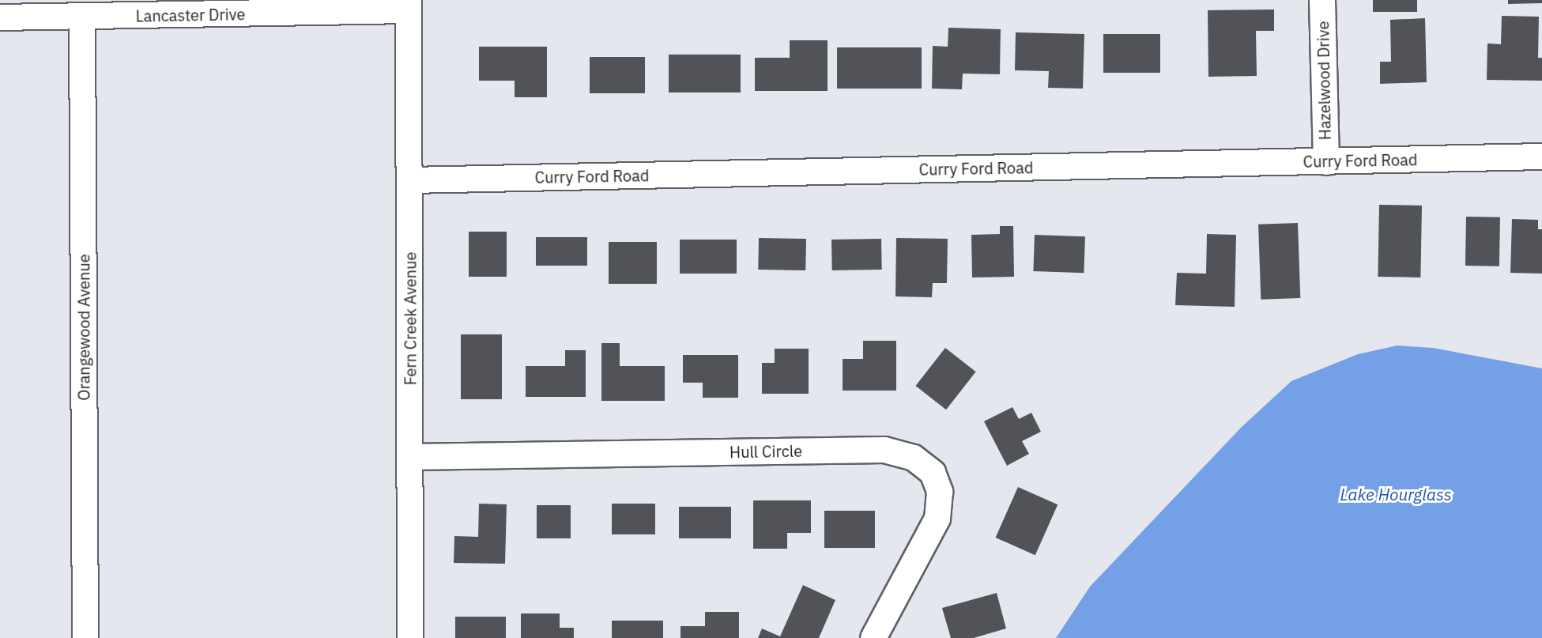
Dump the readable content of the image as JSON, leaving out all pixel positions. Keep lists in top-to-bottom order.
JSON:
{
  "streets": {
    "street": [
      "Lancaster Drive",
      "Hazelwood Drive",
      "Curry Ford Road",
      "Fern Creek Avenue",
      "Orangewood Avenue",
      "Hull Circle"
    ]
  },
  "crossings": [
    ["Lancaster Drive", "Fern Creek Avenue"],
    ["Lancaster Drive", "Orangewood Avenue"],
    ["Hazelwood Drive", "Curry Ford Road"],
    ["Curry Ford Road", "Fern Creek Avenue"],
    ["Fern Creek Avenue", "Hull Circle"]
  ],
  "water": ["Lake Hourglass"]
}
